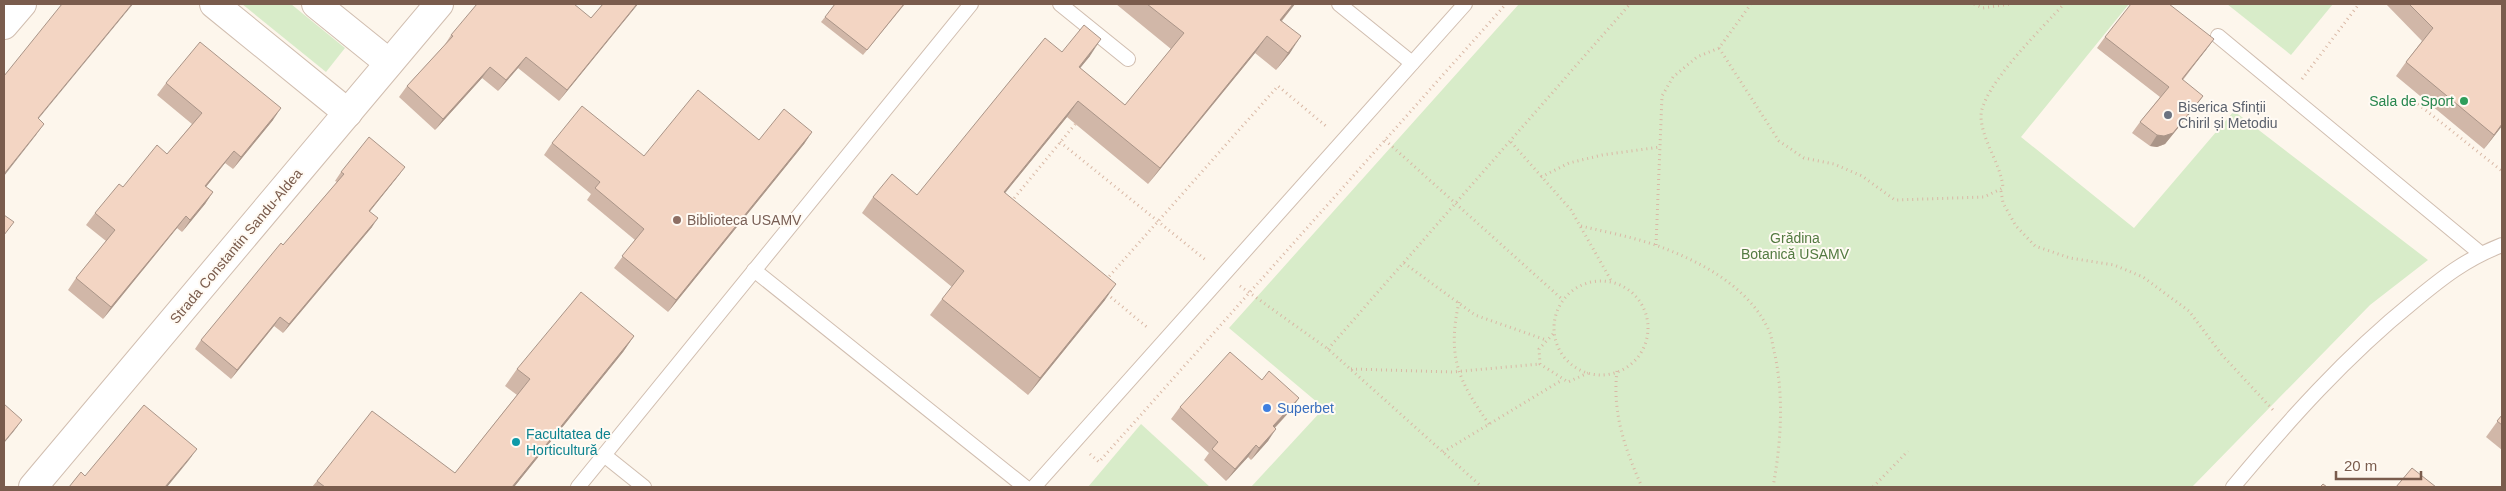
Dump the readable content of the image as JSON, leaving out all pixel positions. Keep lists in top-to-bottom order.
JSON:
{
  "streets": {
    "street": ["Strada Constantin Sandu-Aldea"]
  },
  "parks": ["Grădina Botanică USAMV"],
  "places": [
    "Sala de Sport",
    "Biserica Sfinții Chiril și Metodiu",
    "Biblioteca USAMV",
    "Superbet",
    "Facultatea de Horticultură"
  ],
  "scale_bar": "20 m"
}
